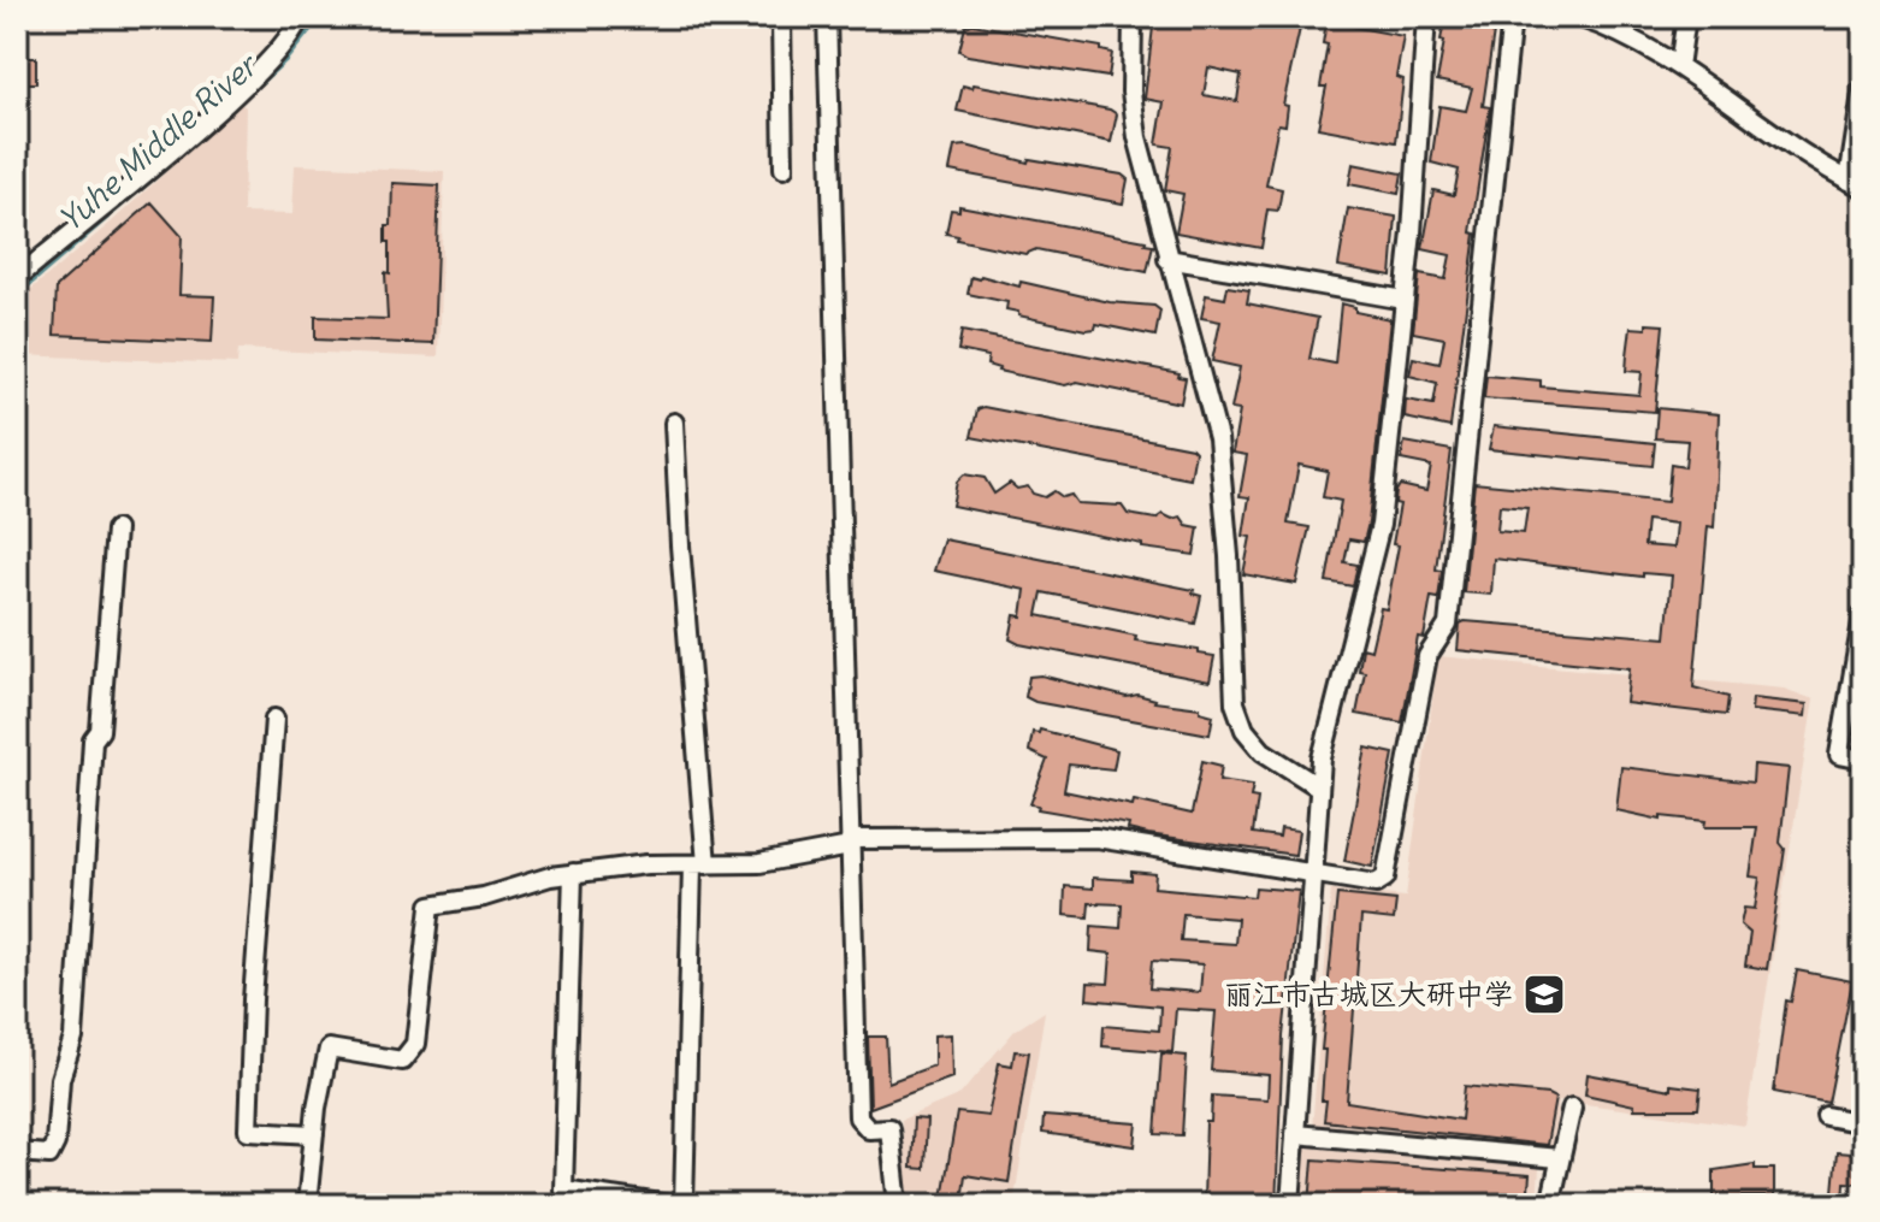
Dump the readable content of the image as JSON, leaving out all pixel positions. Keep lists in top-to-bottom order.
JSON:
{
  "water": ["Yuhe Middle River"],
  "places": {
    "school or university": ["丽江市古城区大研中学"]
  }
}
